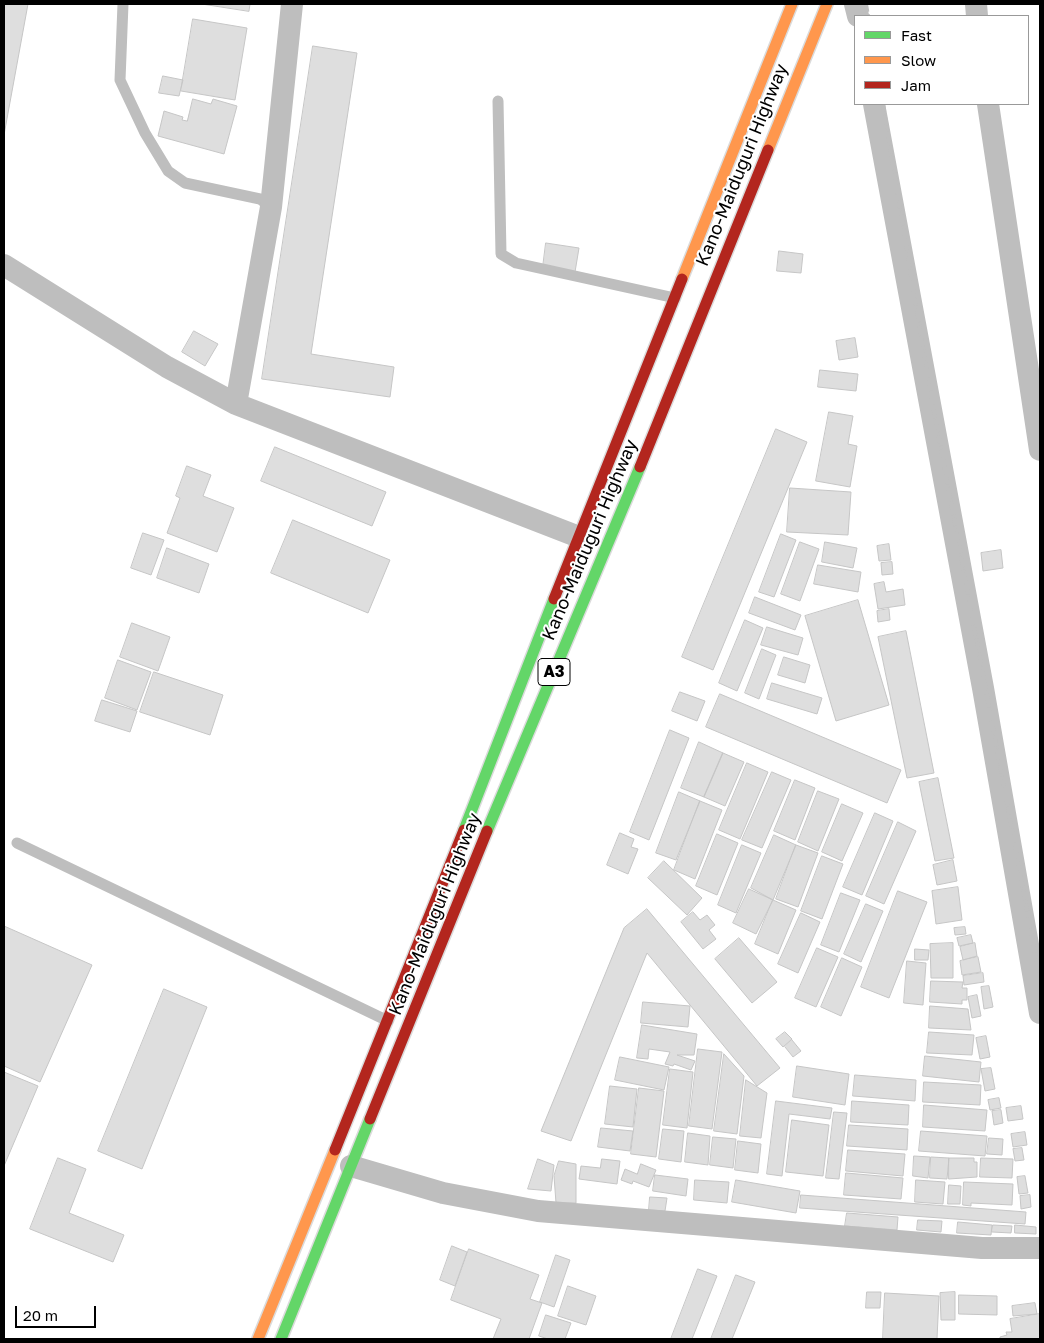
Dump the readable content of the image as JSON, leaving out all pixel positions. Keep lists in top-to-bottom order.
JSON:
{
  "streets": {
    "highway": ["Kano-Maiduguri Highway", "A3"]
  },
  "legend": ["Fast", "Slow", "Jam"],
  "scale_bar": "20 m"
}
